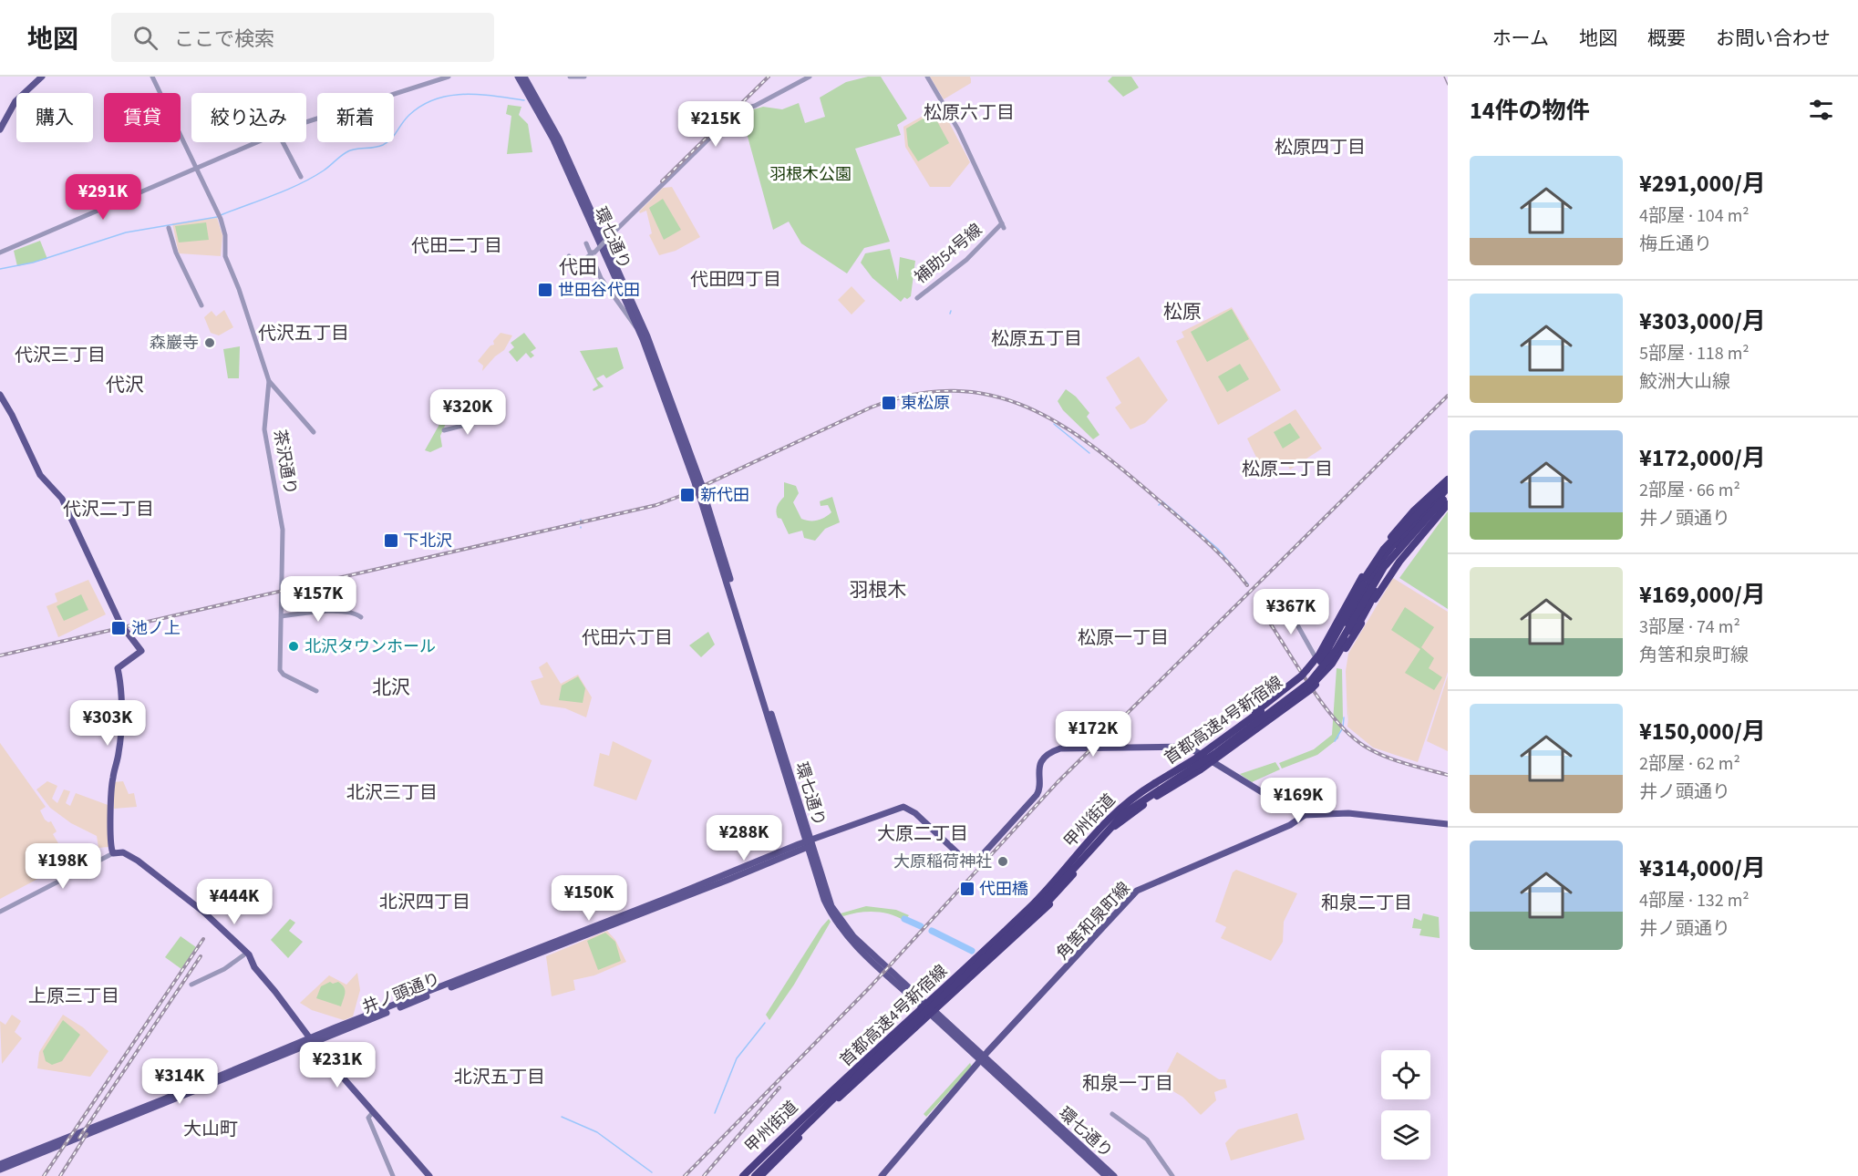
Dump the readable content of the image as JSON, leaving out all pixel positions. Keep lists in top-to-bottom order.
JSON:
{
  "streets": {
    "highway": ["首都高速4号新宿線", "甲州街道"],
    "main road": ["環七通り", "角筈和泉町線", "井ノ頭通り"],
    "street": ["補助54号線", "茶沢通り"]
  },
  "crossings": [
    ["環七通り", "角筈和泉町線"],
    ["環七通り", "井ノ頭通り"],
    ["首都高速4号新宿線", "甲州街道"],
    ["角筈和泉町線", "井ノ頭通り"]
  ],
  "districts": [
    "松原六丁目",
    "松原四丁目",
    "代田二丁目",
    "代田",
    "代田四丁目",
    "松原",
    "代沢五丁目",
    "松原五丁目",
    "代沢三丁目",
    "代沢",
    "松原二丁目",
    "代沢二丁目",
    "羽根木",
    "代田六丁目",
    "松原一丁目",
    "北沢",
    "北沢三丁目",
    "大原二丁目",
    "北沢四丁目",
    "和泉二丁目",
    "上原三丁目",
    "北沢五丁目",
    "和泉一丁目",
    "大山町"
  ],
  "parks": ["羽根木公園"],
  "places": {
    "transit": [
      "世田谷代田",
      "東松原",
      "新代田",
      "下北沢",
      "池ノ上",
      "代田橋"
    ],
    "other": ["森巖寺", "北沢タウンホール", "大原稲荷神社"]
  },
  "page": {
    "header": "地図",
    "search": "ここで検索",
    "nav": [
      "ホーム",
      "地図",
      "概要",
      "お問い合わせ"
    ],
    "heading": "14件の物件",
    "chip": [
      "購入",
      "賃貸",
      "絞り込み",
      "新着"
    ],
    "price": [
      "¥215K",
      "¥291K",
      "¥320K",
      "¥157K",
      "¥367K",
      "¥303K",
      "¥172K",
      "¥169K",
      "¥288K",
      "¥198K",
      "¥150K",
      "¥444K",
      "¥231K",
      "¥314K"
    ],
    "list": [
      {
        "name": "¥291,000/月",
        "note": "4部屋 · 104 m² · 梅丘通り"
      },
      {
        "name": "¥303,000/月",
        "note": "5部屋 · 118 m² · 鮫洲大山線"
      },
      {
        "name": "¥172,000/月",
        "note": "2部屋 · 66 m² · 井ノ頭通り"
      },
      {
        "name": "¥169,000/月",
        "note": "3部屋 · 74 m² · 角筈和泉町線"
      },
      {
        "name": "¥150,000/月",
        "note": "2部屋 · 62 m² · 井ノ頭通り"
      },
      {
        "name": "¥314,000/月",
        "note": "4部屋 · 132 m² · 井ノ頭通り"
      }
    ]
  }
}
